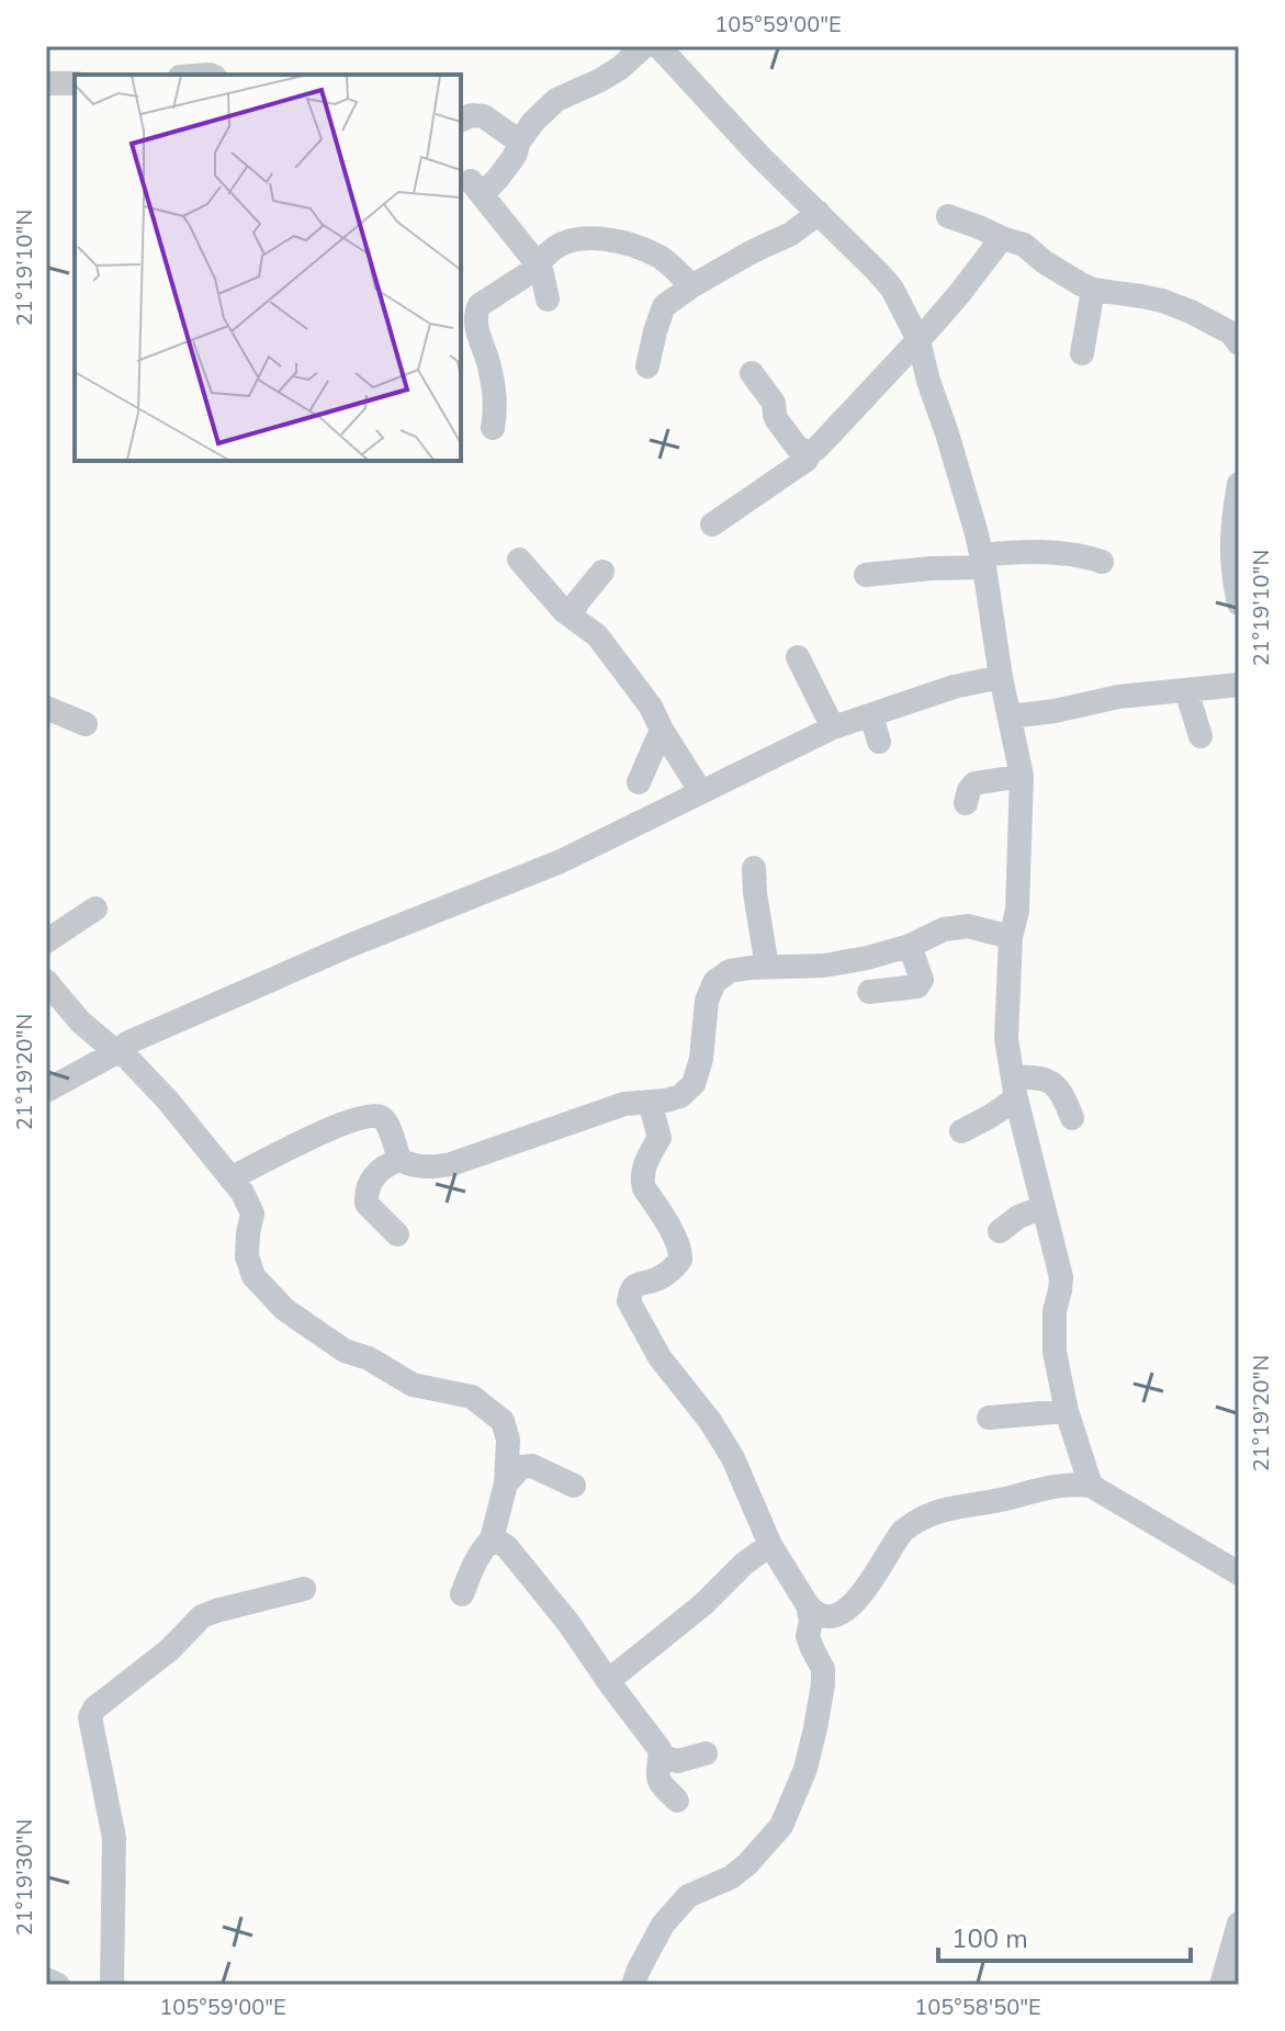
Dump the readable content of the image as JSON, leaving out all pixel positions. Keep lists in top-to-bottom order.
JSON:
{
  "scale_bar": "100 m",
  "coordinates": [
    "105°59'00\"E",
    "21°19'10\"N",
    "21°19'20\"N",
    "21°19'30\"N",
    "105°58'50\"E"
  ]
}
